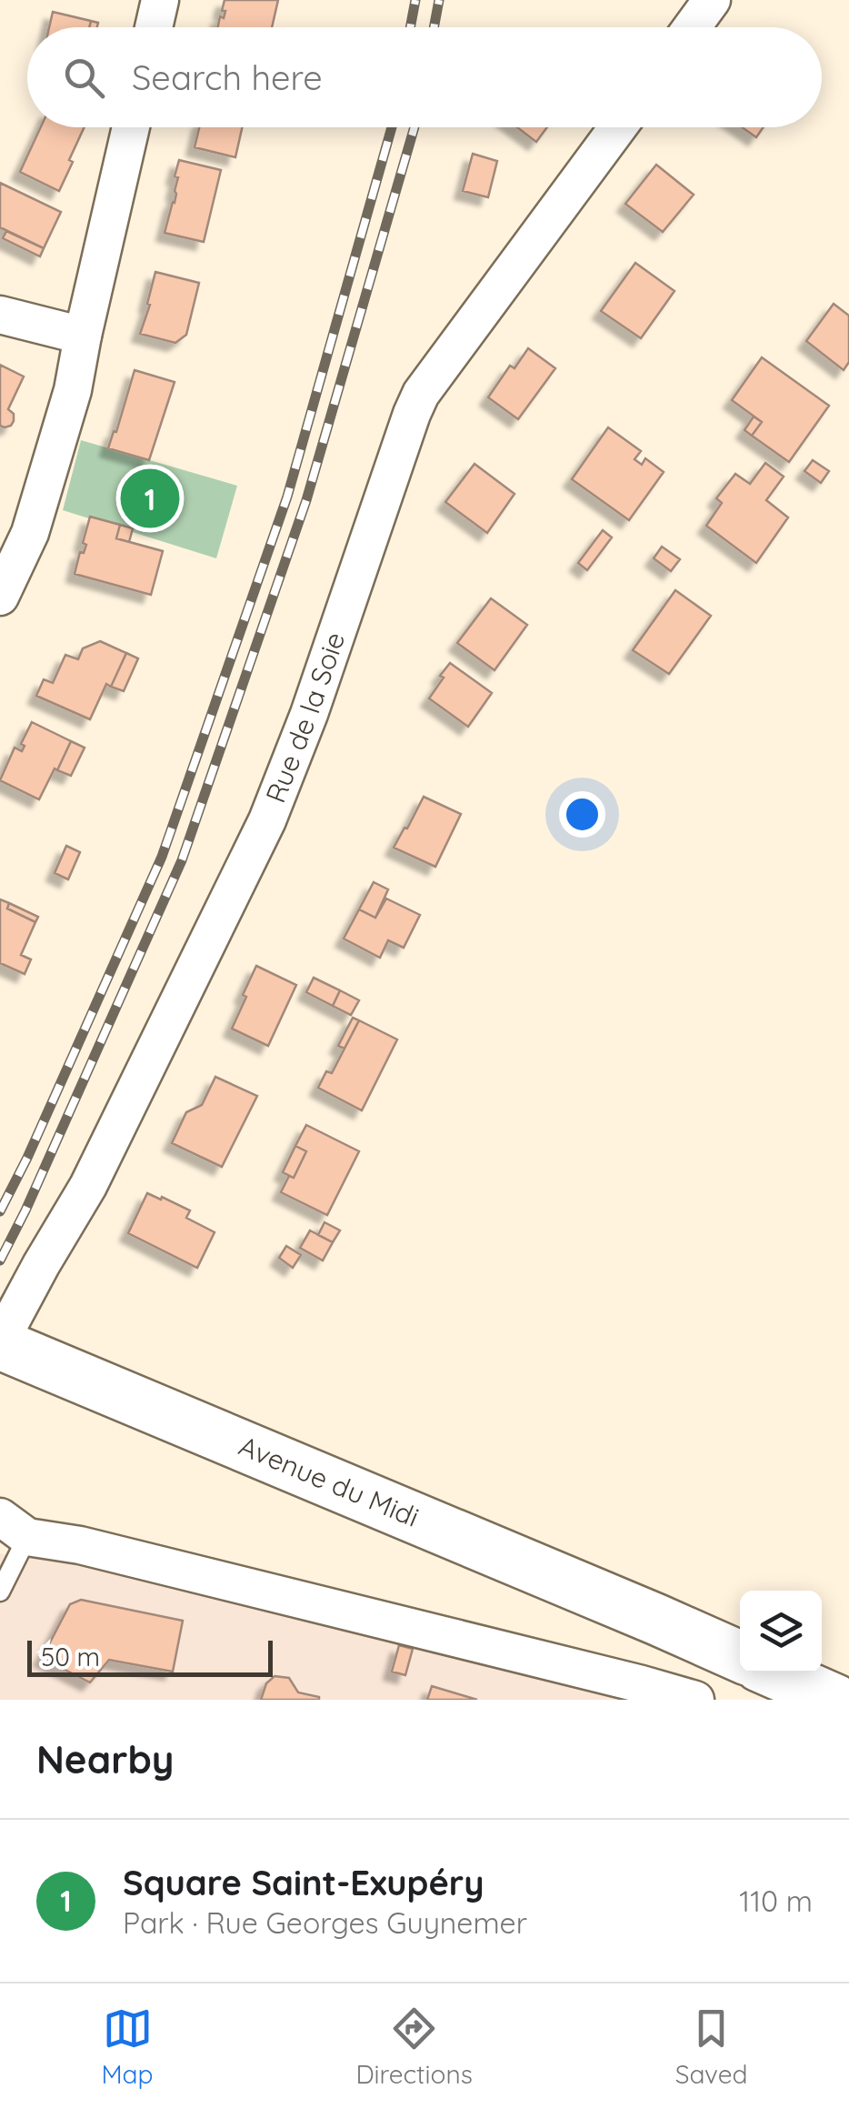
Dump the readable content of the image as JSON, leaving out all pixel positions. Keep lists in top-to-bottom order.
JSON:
{
  "streets": {
    "main road": ["Avenue du Midi"],
    "street": ["Rue de la Soie"]
  },
  "crossings": [
    ["Rue de la Soie", "Avenue du Midi"]
  ],
  "scale_bar": "50 m",
  "page": {
    "search": "Search here",
    "pins": "1",
    "scale": "50 m",
    "heading": "Nearby",
    "list": [
      {
        "mark": "1",
        "name": "Square Saint-Exupéry",
        "note": "Park · Rue Georges Guynemer",
        "value": "110 m"
      }
    ],
    "nav": ["Map", "Directions", "Saved"]
  }
}
